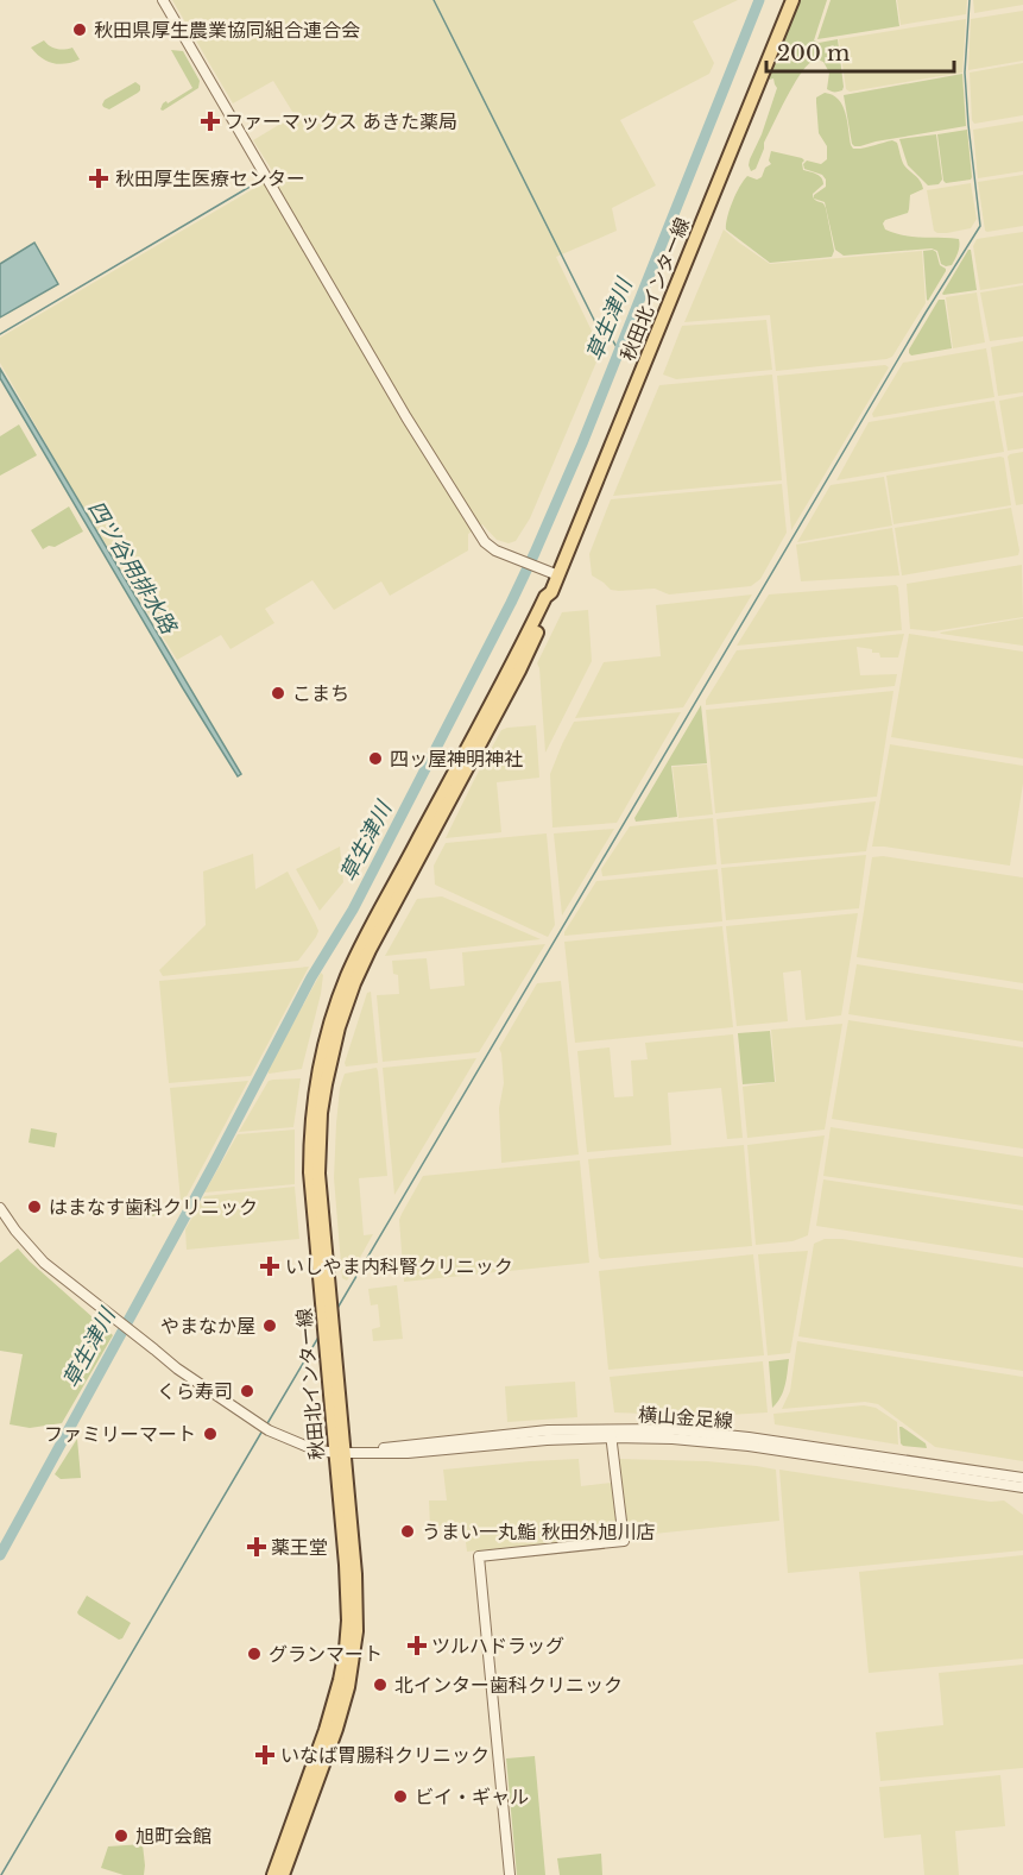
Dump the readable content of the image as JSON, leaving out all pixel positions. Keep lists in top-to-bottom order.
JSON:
{
  "streets": {
    "main road": ["秋田北インター線"],
    "street": ["横山金足線"]
  },
  "crossings": [
    ["秋田北インター線", "横山金足線"]
  ],
  "water": ["草生津川", "四ツ谷用排水路"],
  "places": {
    "other": [
      "秋田県厚生農業協同組合連合会",
      "こまち",
      "四ッ屋神明神社",
      "はまなす歯科クリニック",
      "やまなか屋",
      "くら寿司",
      "ファミリーマート",
      "うまい一丸鮨 秋田外旭川店",
      "グランマート",
      "北インター歯科クリニック",
      "ビイ・ギャル",
      "旭町会館"
    ],
    "health": [
      "ファーマックス あきた薬局",
      "秋田厚生医療センター",
      "いしやま内科腎クリニック",
      "薬王堂",
      "ツルハドラッグ",
      "いなば胃腸科クリニック"
    ]
  },
  "scale_bar": "200 m"
}
